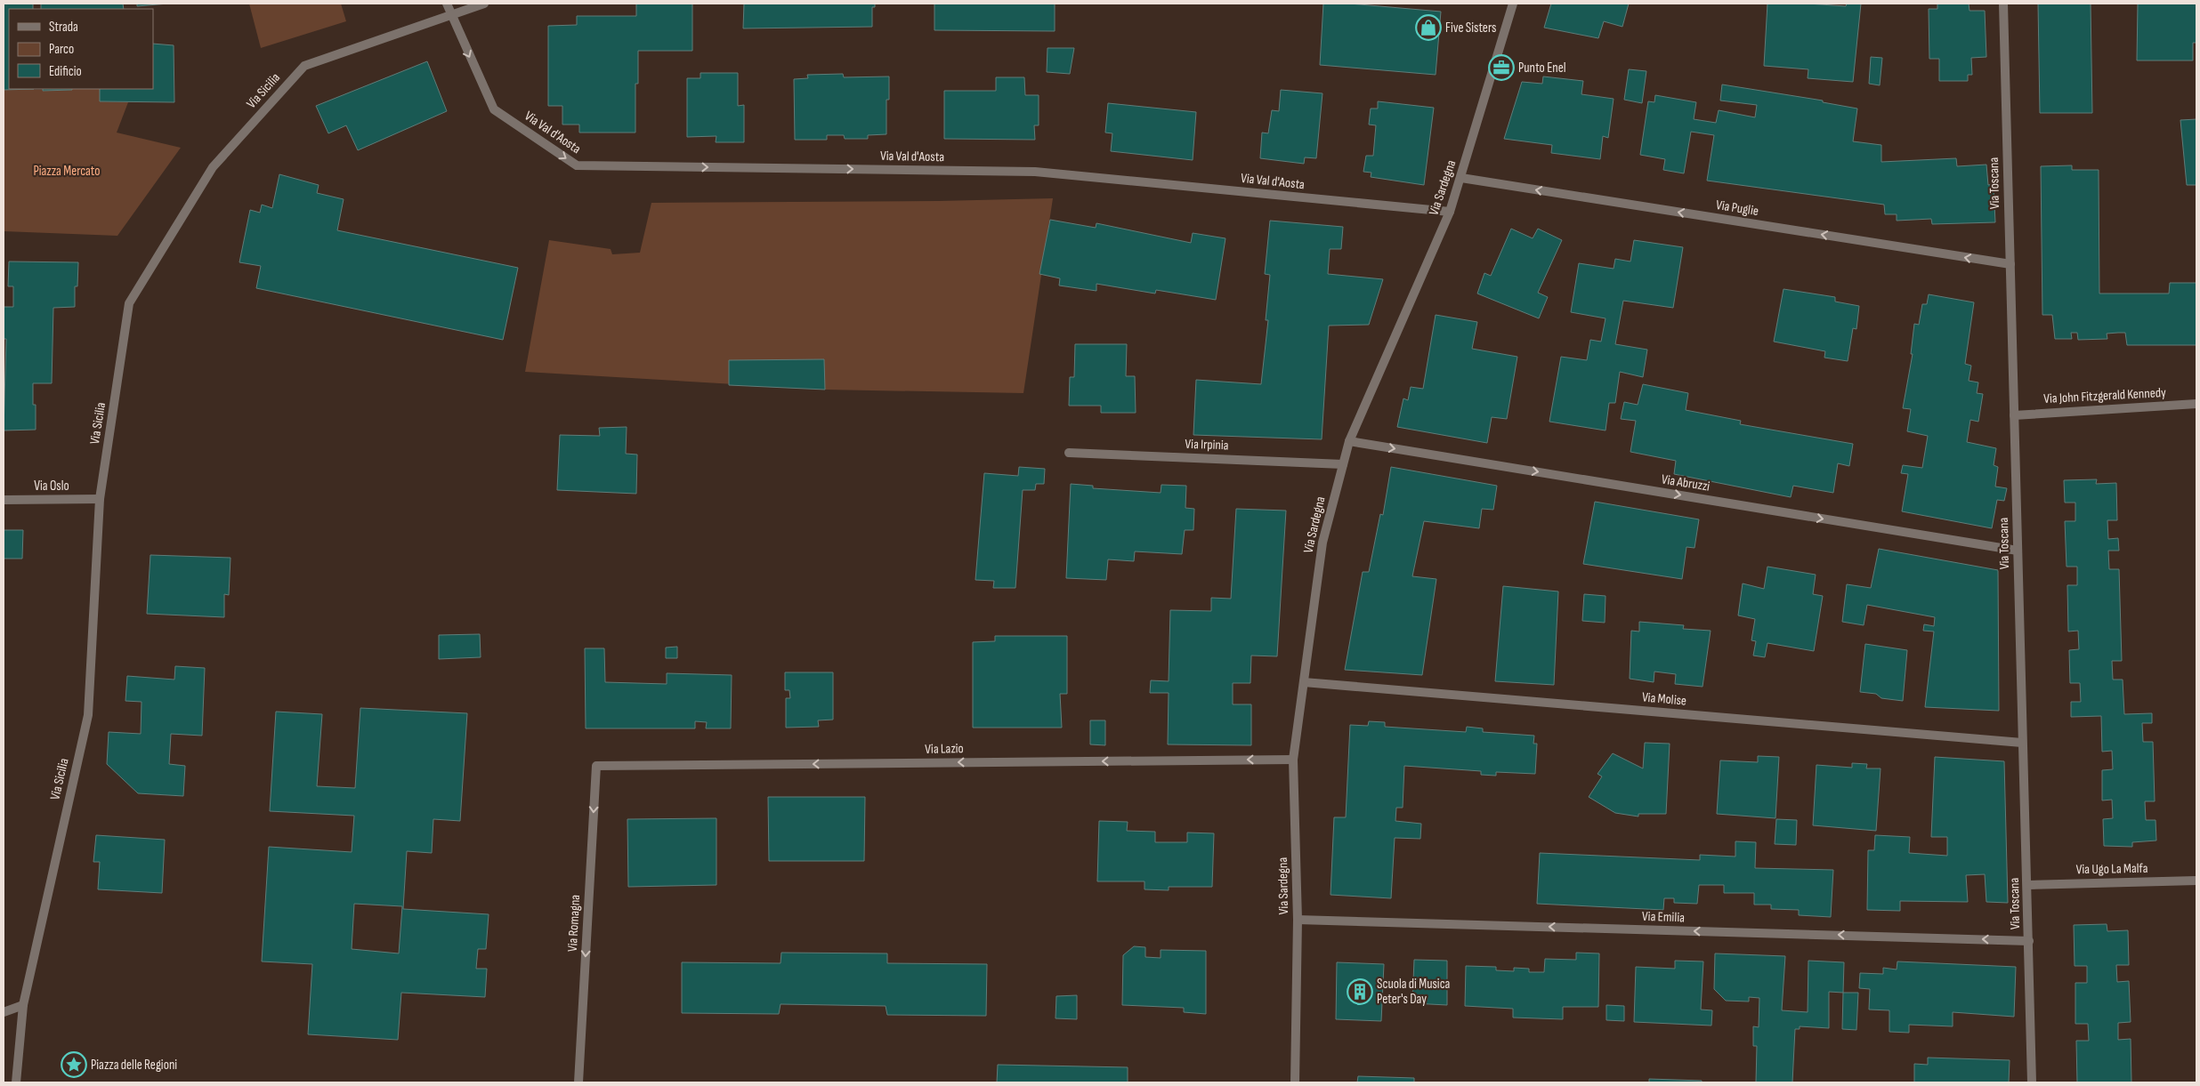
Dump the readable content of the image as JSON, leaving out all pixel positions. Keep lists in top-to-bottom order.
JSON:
{
  "streets": {
    "street": [
      "Via Sicilia",
      "Via Val d'Aosta",
      "Via Toscana",
      "Via Sardegna",
      "Via Puglie",
      "Via John Fitzgerald Kennedy",
      "Via Irpinia",
      "Via Abruzzi",
      "Via Oslo",
      "Via Molise",
      "Via Lazio",
      "Via Ugo La Malfa",
      "Via Emilia",
      "Via Romagna"
    ]
  },
  "crossings": [
    ["Via Sicilia", "Via Val d'Aosta"],
    ["Via Sicilia", "Via Oslo"],
    ["Via Val d'Aosta", "Via Sardegna"],
    ["Via Toscana", "Via Puglie"],
    ["Via Toscana", "Via John Fitzgerald Kennedy"],
    ["Via Toscana", "Via Abruzzi"],
    ["Via Toscana", "Via Molise"],
    ["Via Toscana", "Via Ugo La Malfa"],
    ["Via Toscana", "Via Emilia"],
    ["Via Sardegna", "Via Puglie"],
    ["Via Sardegna", "Via Irpinia"],
    ["Via Sardegna", "Via Abruzzi"],
    ["Via Sardegna", "Via Molise"],
    ["Via Sardegna", "Via Lazio"],
    ["Via Sardegna", "Via Emilia"],
    ["Via Lazio", "Via Romagna"]
  ],
  "one_way": [
    "Via Val d'Aosta",
    "Via Puglie",
    "Via Abruzzi",
    "Via Lazio",
    "Via Emilia",
    "Via Romagna"
  ],
  "parks": ["Piazza Mercato"],
  "places": {
    "shop": ["Five Sisters"],
    "office": ["Punto Enel"],
    "building": ["Scuola di Musica Peter's Day"],
    "place": ["Piazza delle Regioni"]
  },
  "legend": ["Strada", "Parco", "Edificio"]
}
